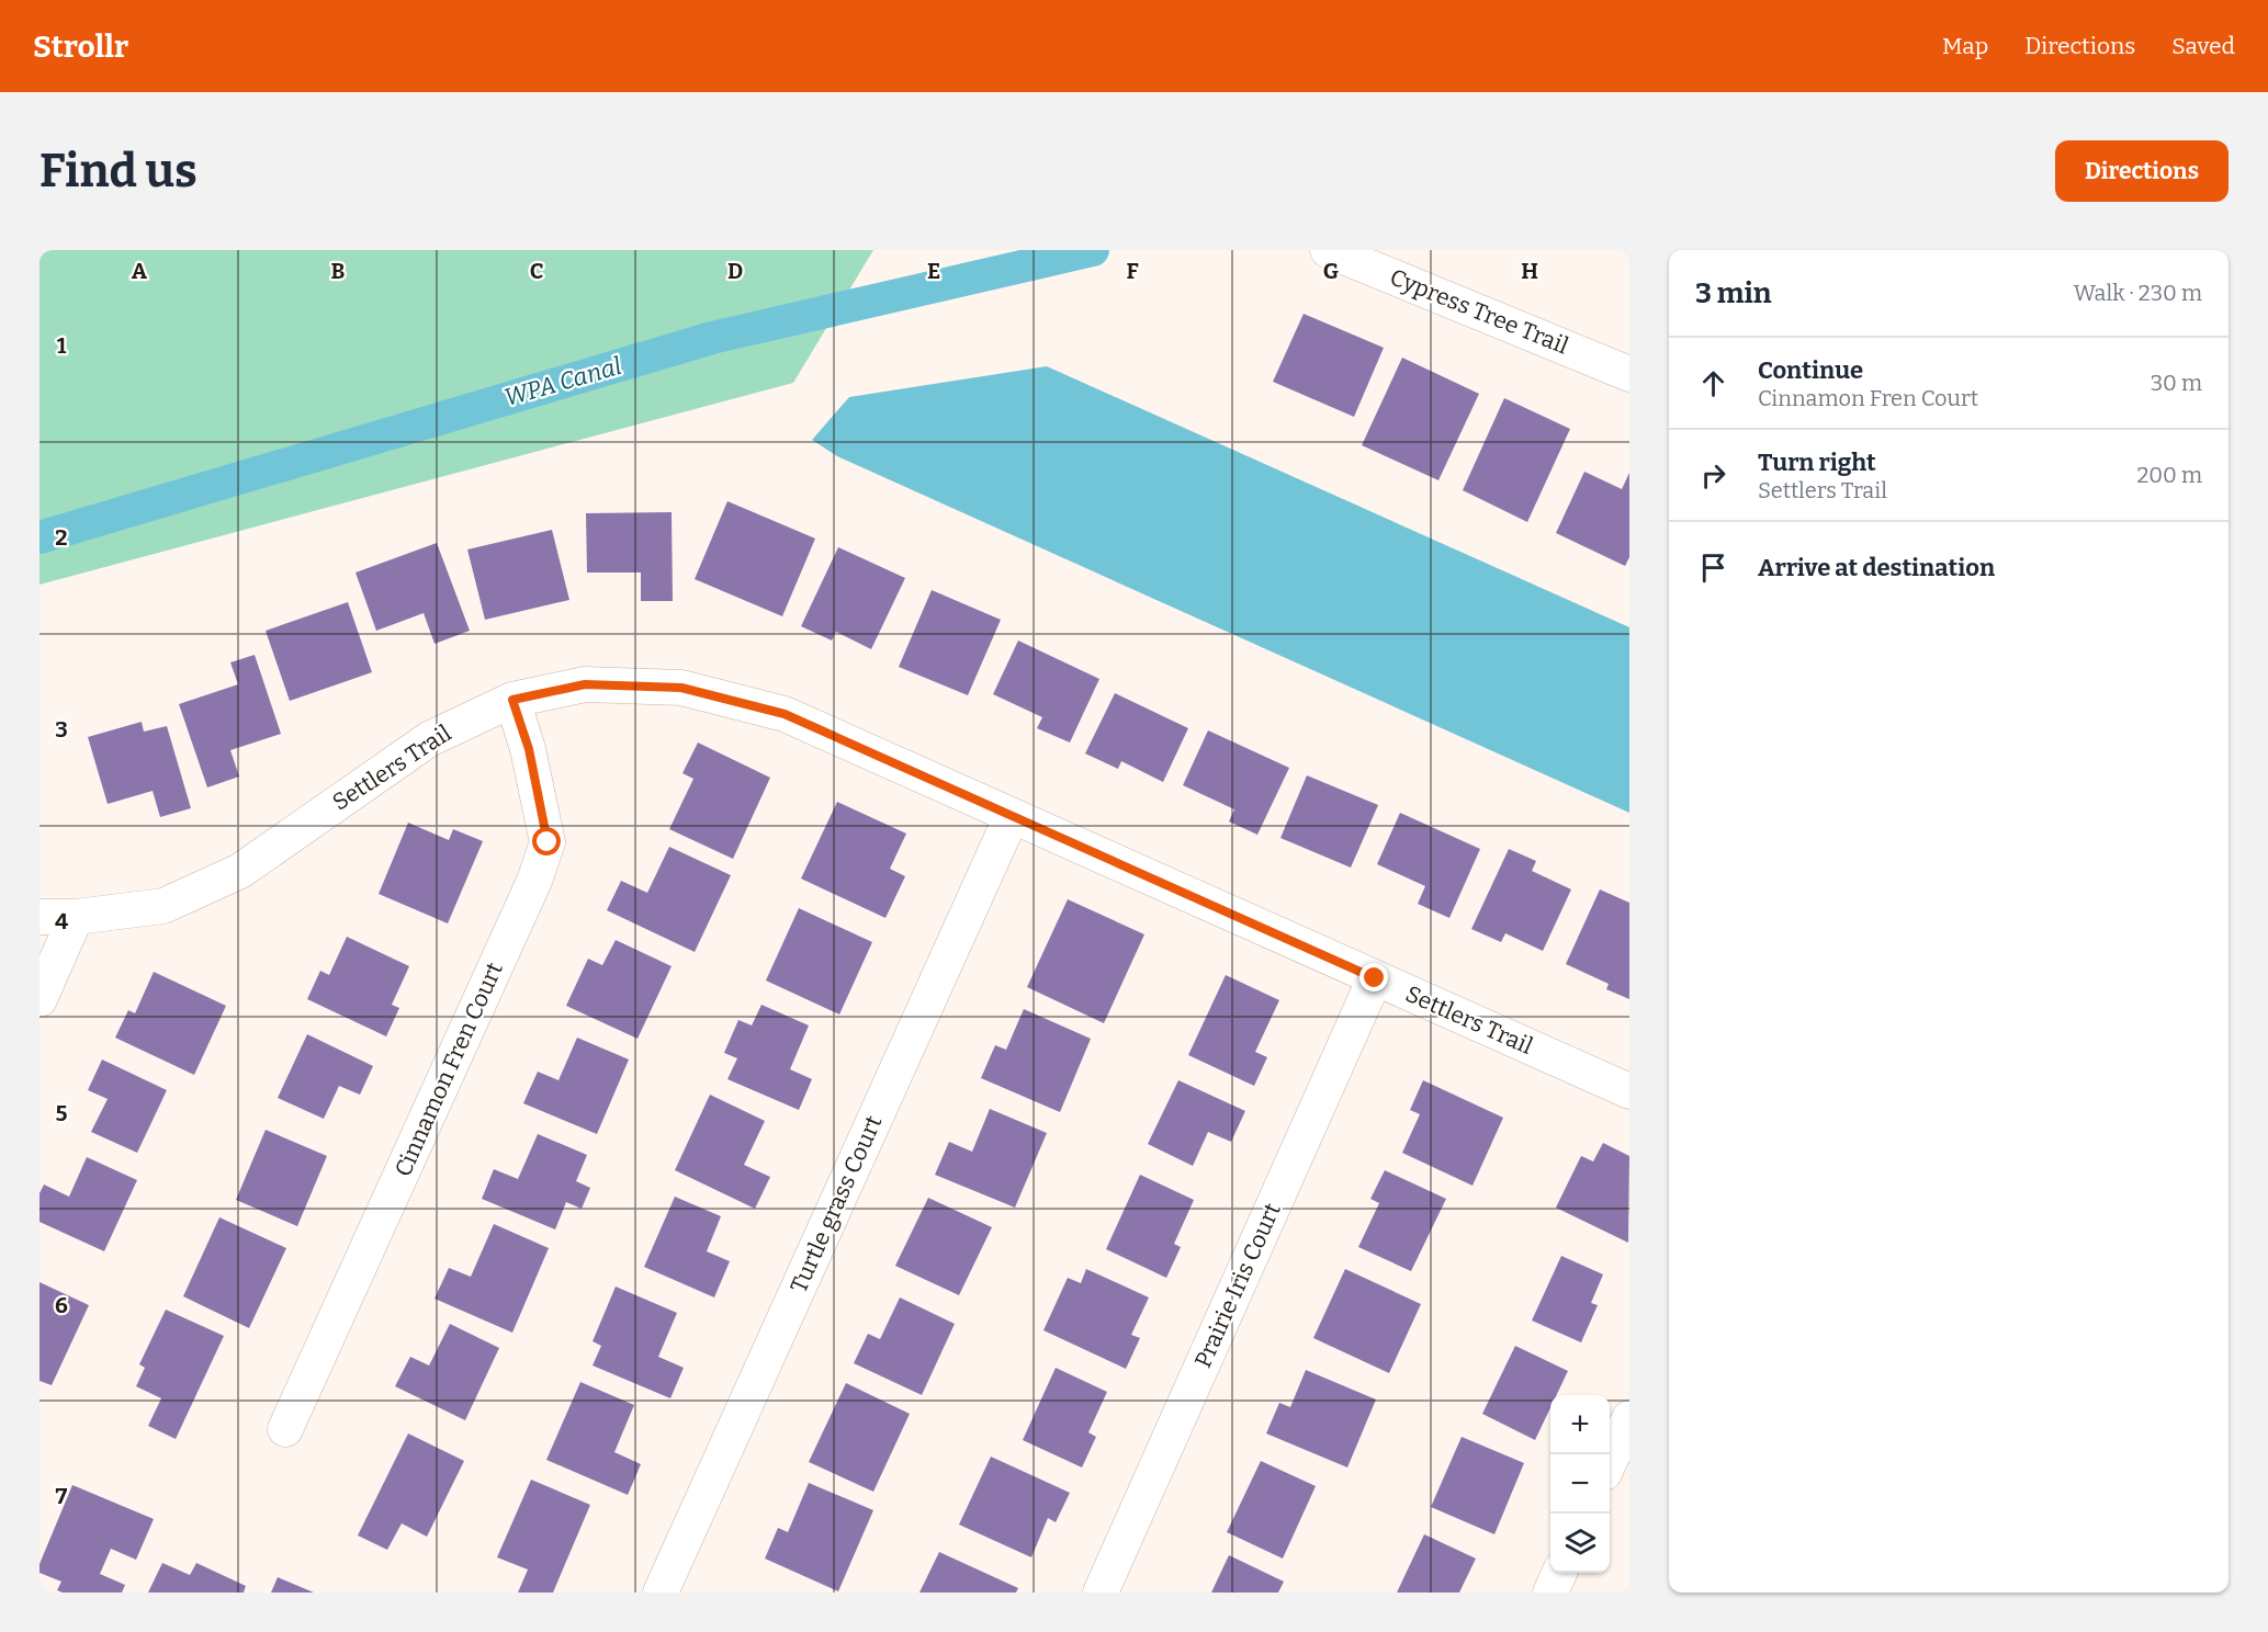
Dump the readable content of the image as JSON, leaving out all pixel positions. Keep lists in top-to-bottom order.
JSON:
{
  "streets": {
    "street": [
      "Cypress Tree Trail",
      "Settlers Trail",
      "Cinnamon Fren Court",
      "Turtle grass Court",
      "Prairie Iris Court"
    ]
  },
  "crossings": [
    ["Settlers Trail", "Cinnamon Fren Court"],
    ["Settlers Trail", "Turtle grass Court"],
    ["Settlers Trail", "Prairie Iris Court"]
  ],
  "water": ["WPA Canal"],
  "page": {
    "header": "Strollr",
    "nav": ["Map", "Directions", "Saved"],
    "buttons": "Directions",
    "title": "Find us",
    "heading": ["3 min", "Walk · 230 m"],
    "list": [
      ["Continue", "Cinnamon Fren Court", "30 m"],
      ["Turn right", "Settlers Trail", "200 m"],
      "Arrive at destination"
    ],
    "map_buttons": ["+", "−"]
  },
  "grid": {
    "columns": [
      "A",
      "B",
      "C",
      "D",
      "E",
      "F",
      "G",
      "H"
    ],
    "rows": [
      "1",
      "2",
      "3",
      "4",
      "5",
      "6",
      "7"
    ]
  }
}
